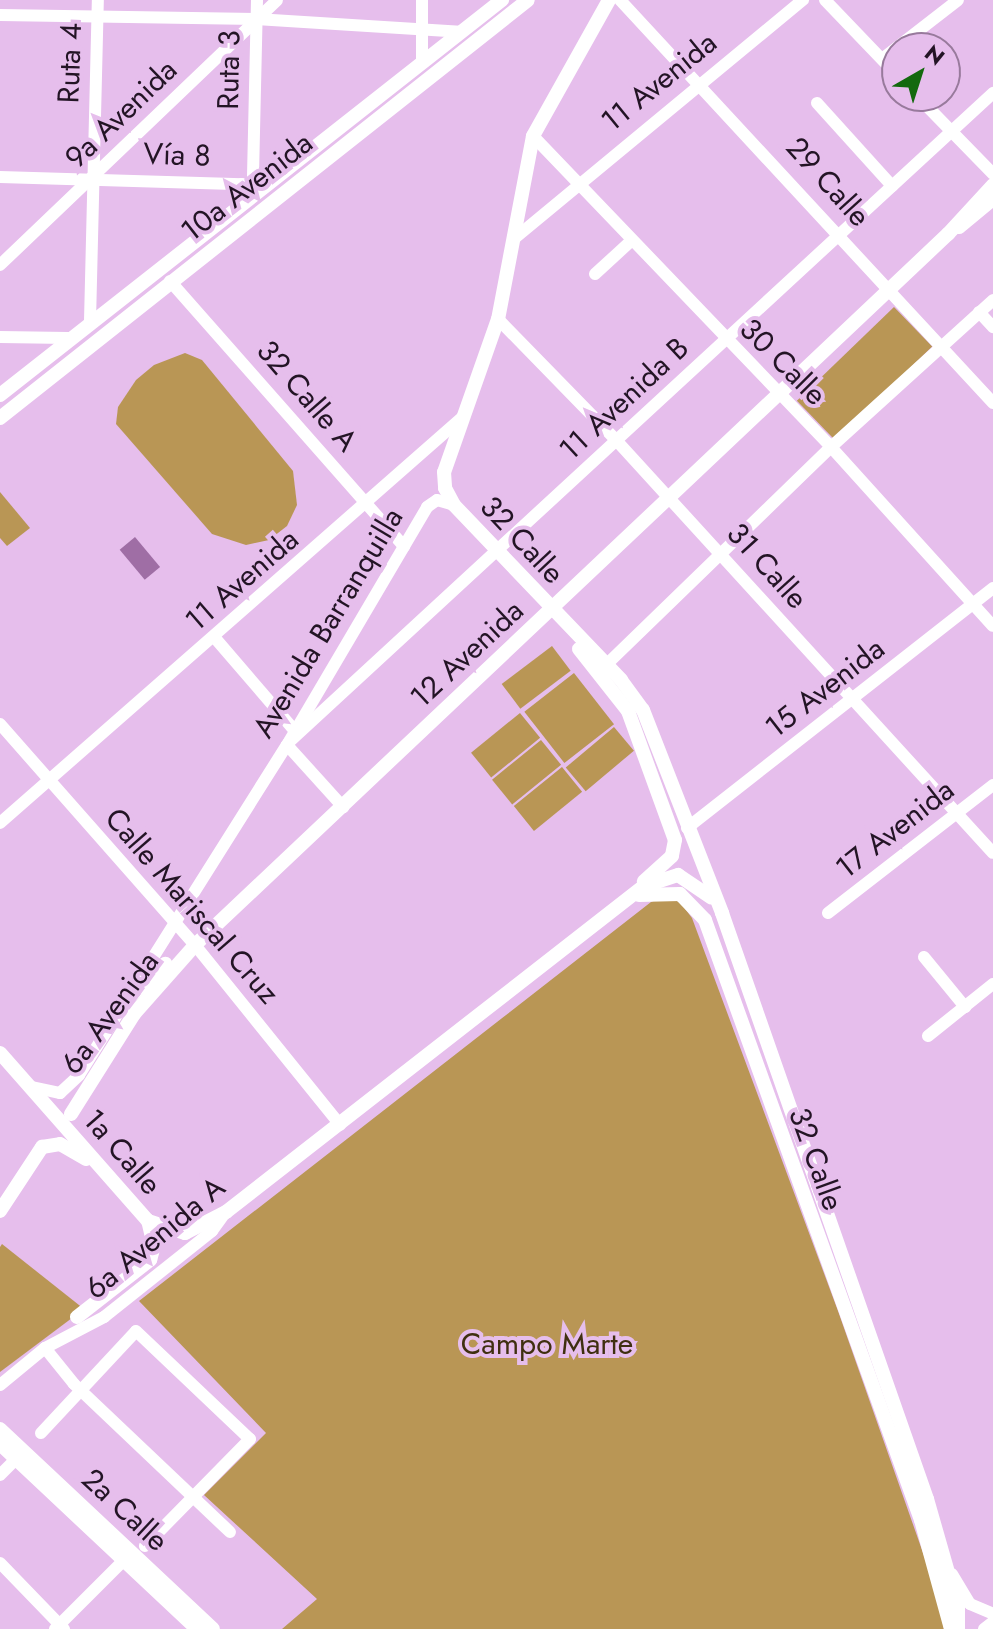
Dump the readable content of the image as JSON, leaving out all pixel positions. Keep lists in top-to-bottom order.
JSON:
{
  "streets": {
    "main road": [
      "10a Avenida",
      "32 Calle",
      "12 Avenida",
      "6a Avenida",
      "1a Calle",
      "6a Avenida A",
      "2a Calle"
    ],
    "street": [
      "Ruta 4",
      "Ruta 3",
      "11 Avenida",
      "9a Avenida",
      "Vía 8",
      "29 Calle",
      "30 Calle",
      "32 Calle A",
      "11 Avenida B",
      "31 Calle",
      "Avenida Barranquilla",
      "15 Avenida",
      "17 Avenida",
      "Calle Mariscal Cruz"
    ]
  },
  "crossings": [
    ["Ruta 4", "9a Avenida"],
    ["Ruta 4", "Vía 8"],
    ["Ruta 4", "10a Avenida"],
    ["Ruta 3", "9a Avenida"],
    ["Ruta 3", "Vía 8"],
    ["Ruta 3", "10a Avenida"],
    ["11 Avenida", "29 Calle"],
    ["11 Avenida", "30 Calle"],
    ["11 Avenida", "32 Calle A"],
    ["11 Avenida", "Calle Mariscal Cruz"],
    ["9a Avenida", "Vía 8"],
    ["Vía 8", "10a Avenida"],
    ["29 Calle", "11 Avenida B"],
    ["29 Calle", "12 Avenida"],
    ["10a Avenida", "32 Calle A"],
    ["30 Calle", "11 Avenida B"],
    ["30 Calle", "12 Avenida"],
    ["30 Calle", "15 Avenida"],
    ["32 Calle A", "Avenida Barranquilla"],
    ["11 Avenida B", "32 Calle"],
    ["11 Avenida B", "31 Calle"],
    ["11 Avenida B", "Avenida Barranquilla"],
    ["32 Calle", "Avenida Barranquilla"],
    ["32 Calle", "12 Avenida"],
    ["32 Calle", "15 Avenida"],
    ["31 Calle", "12 Avenida"],
    ["31 Calle", "15 Avenida"],
    ["31 Calle", "17 Avenida"],
    ["Avenida Barranquilla", "Calle Mariscal Cruz"],
    ["Avenida Barranquilla", "1a Calle"],
    ["12 Avenida", "Calle Mariscal Cruz"],
    ["12 Avenida", "6a Avenida"],
    ["Calle Mariscal Cruz", "6a Avenida"],
    ["Calle Mariscal Cruz", "6a Avenida A"],
    ["1a Calle", "6a Avenida A"]
  ],
  "parks": ["Campo Marte"],
  "north": "top right"
}
